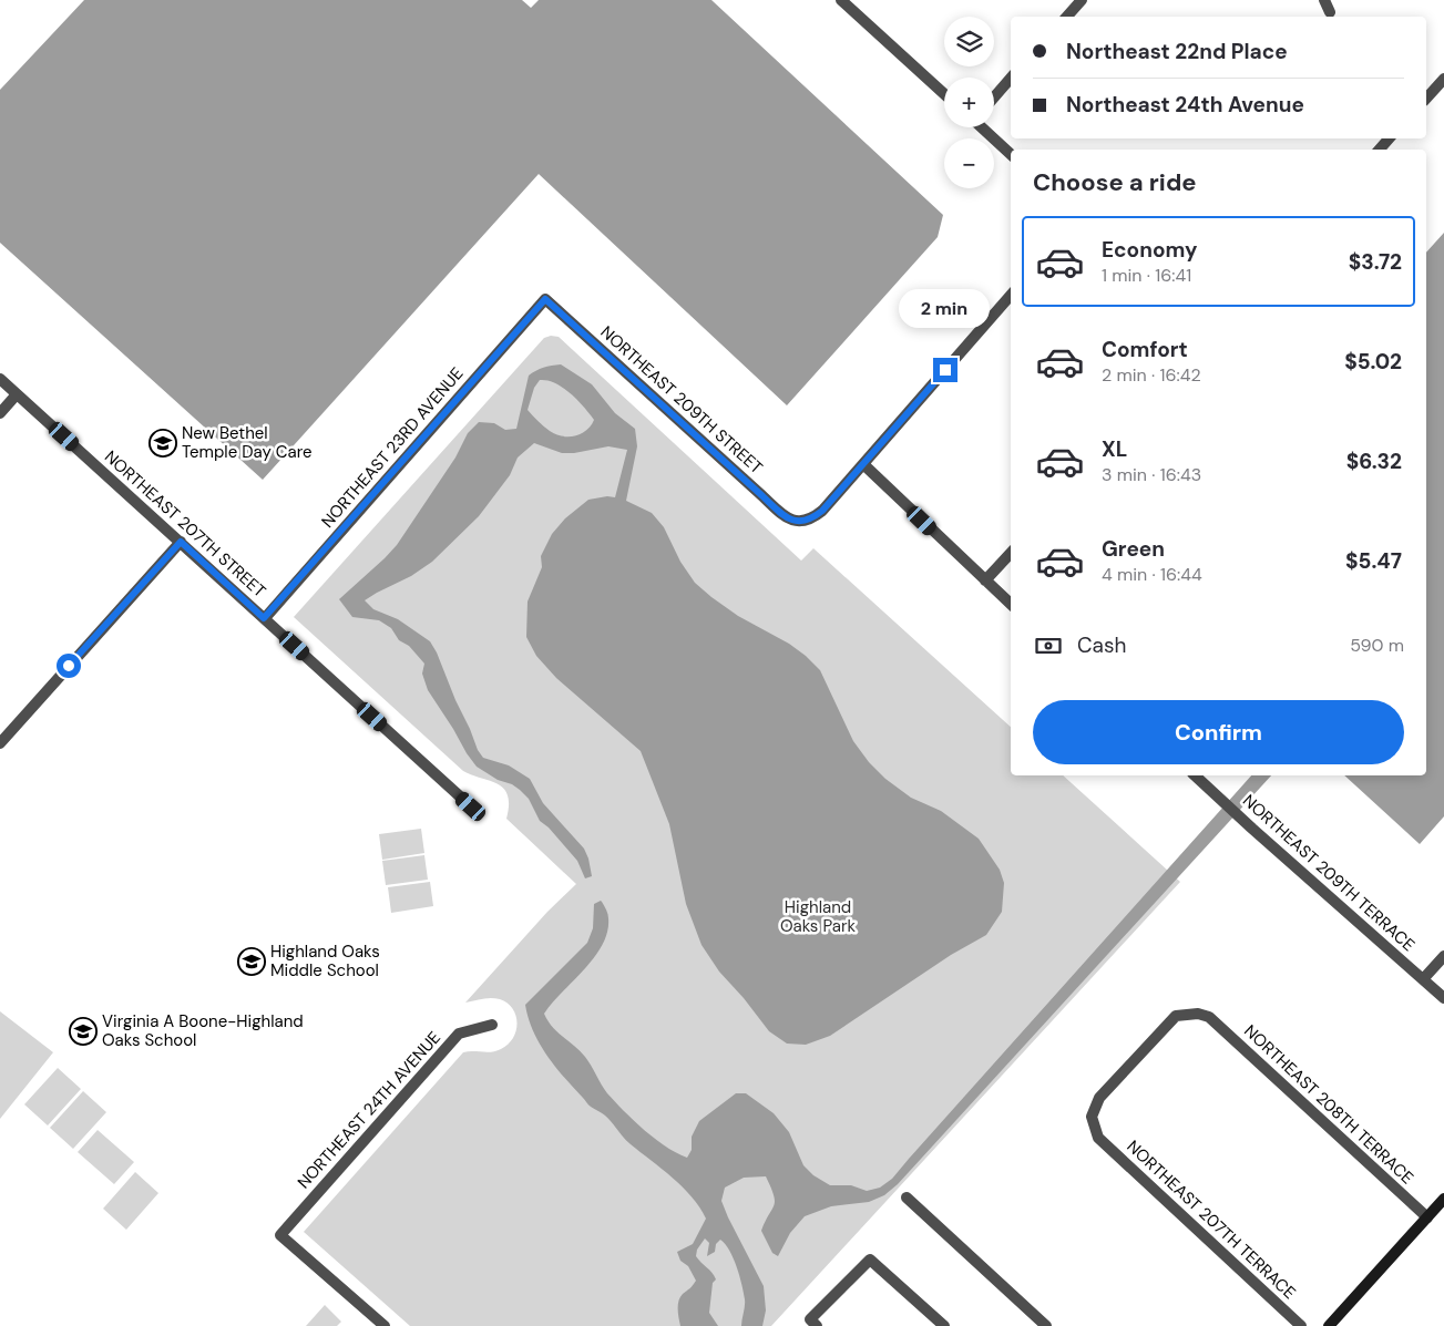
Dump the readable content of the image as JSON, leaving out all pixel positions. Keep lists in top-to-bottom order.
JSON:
{
  "streets": {
    "street": [
      "NORTHEAST 209TH STREET",
      "NORTHEAST 23RD AVENUE",
      "NORTHEAST 207TH STREET",
      "NORTHEAST 209TH TERRACE",
      "NORTHEAST 208TH TERRACE",
      "NORTHEAST 24TH AVENUE",
      "NORTHEAST 207TH TERRACE"
    ]
  },
  "crossings": [
    ["NORTHEAST 209TH STREET", "NORTHEAST 23RD AVENUE"],
    ["NORTHEAST 23RD AVENUE", "NORTHEAST 207TH STREET"],
    ["NORTHEAST 208TH TERRACE", "NORTHEAST 207TH TERRACE"]
  ],
  "parks": ["Highland Oaks Park"],
  "places": {
    "school or university": ["New Bethel Temple Day Care", "Highland Oaks Middle School", "Virginia A Boone-Highland Oaks School"]
  },
  "page": {
    "map_buttons": ["+", "−"],
    "banner": ["Northeast 22nd Place", "Northeast 24th Avenue"],
    "heading": "Choose a ride",
    "list": [
      {
        "name": "Economy",
        "note": "1 min · 16:41",
        "value": "$3.72"
      },
      {
        "name": "Comfort",
        "note": "2 min · 16:42",
        "value": "$5.02"
      },
      {
        "name": "XL",
        "note": "3 min · 16:43",
        "value": "$6.32"
      },
      {
        "name": "Green",
        "note": "4 min · 16:44",
        "value": "$5.47"
      }
    ],
    "bubble": "2 min",
    "pay": ["Cash", "590 m"],
    "buttons": "Confirm"
  }
}
